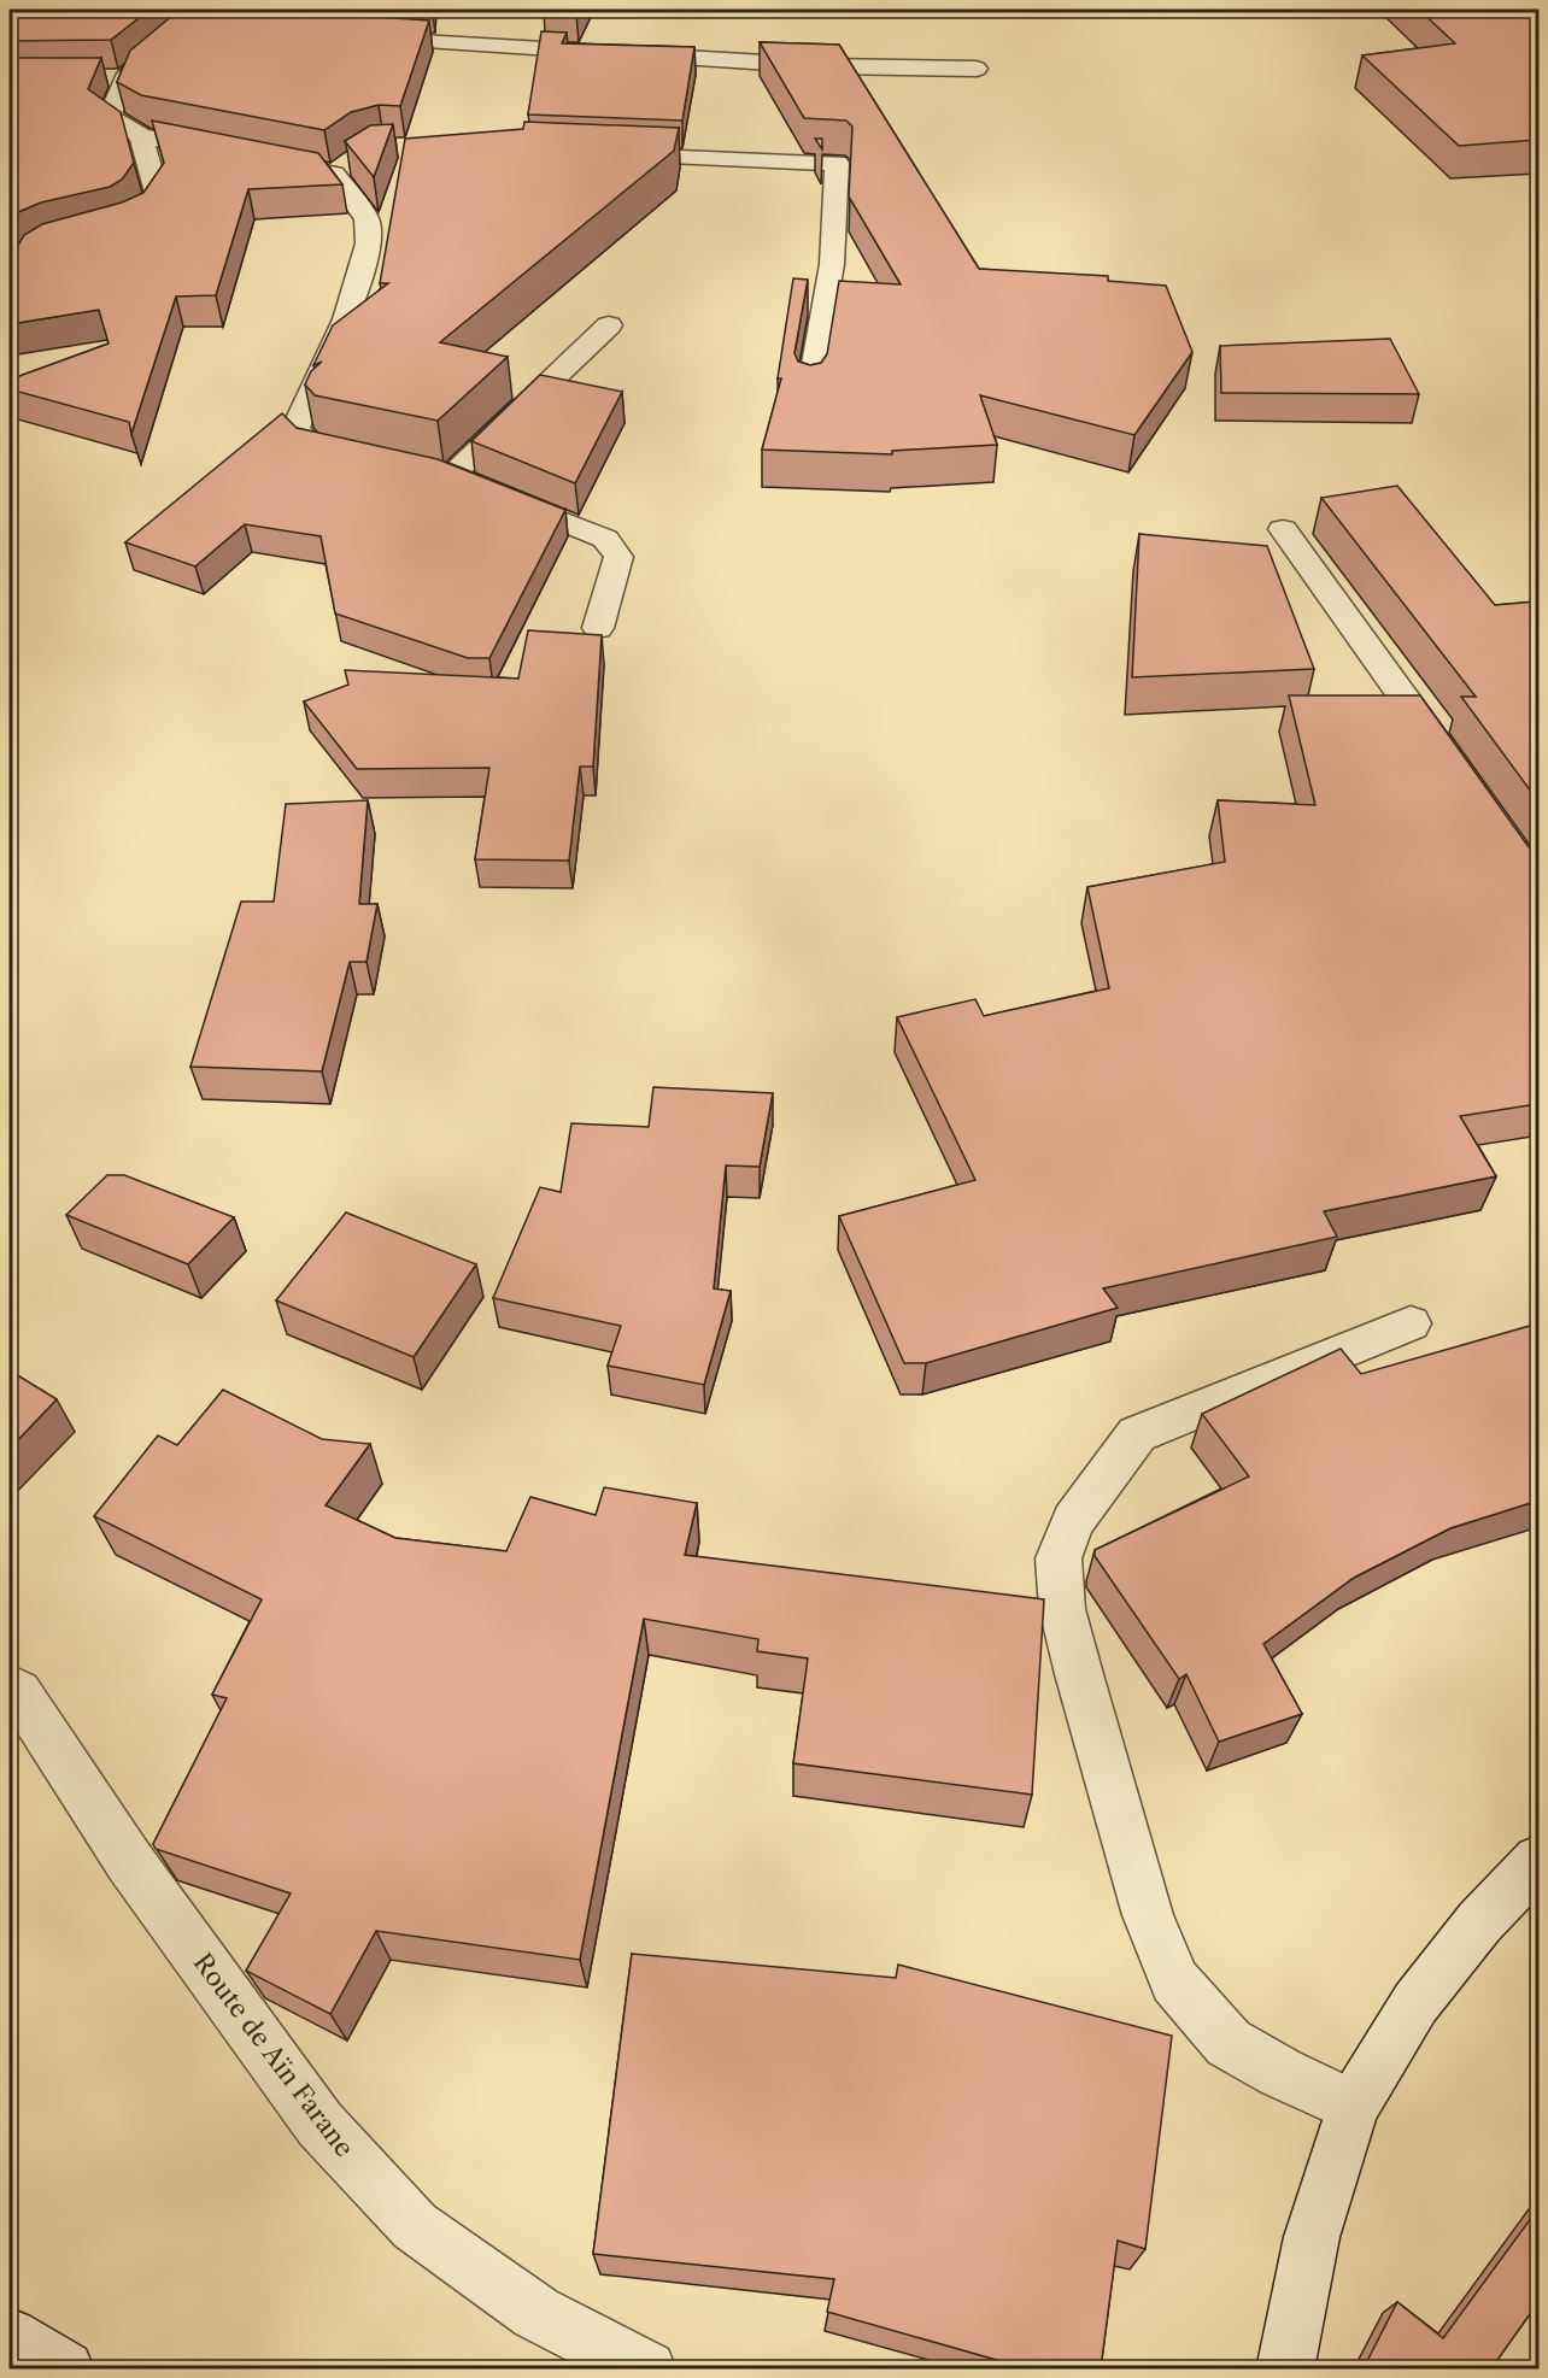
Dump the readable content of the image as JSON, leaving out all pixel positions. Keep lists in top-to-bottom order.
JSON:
{
  "streets": {
    "street": ["Route de Aïn Farane"]
  }
}
